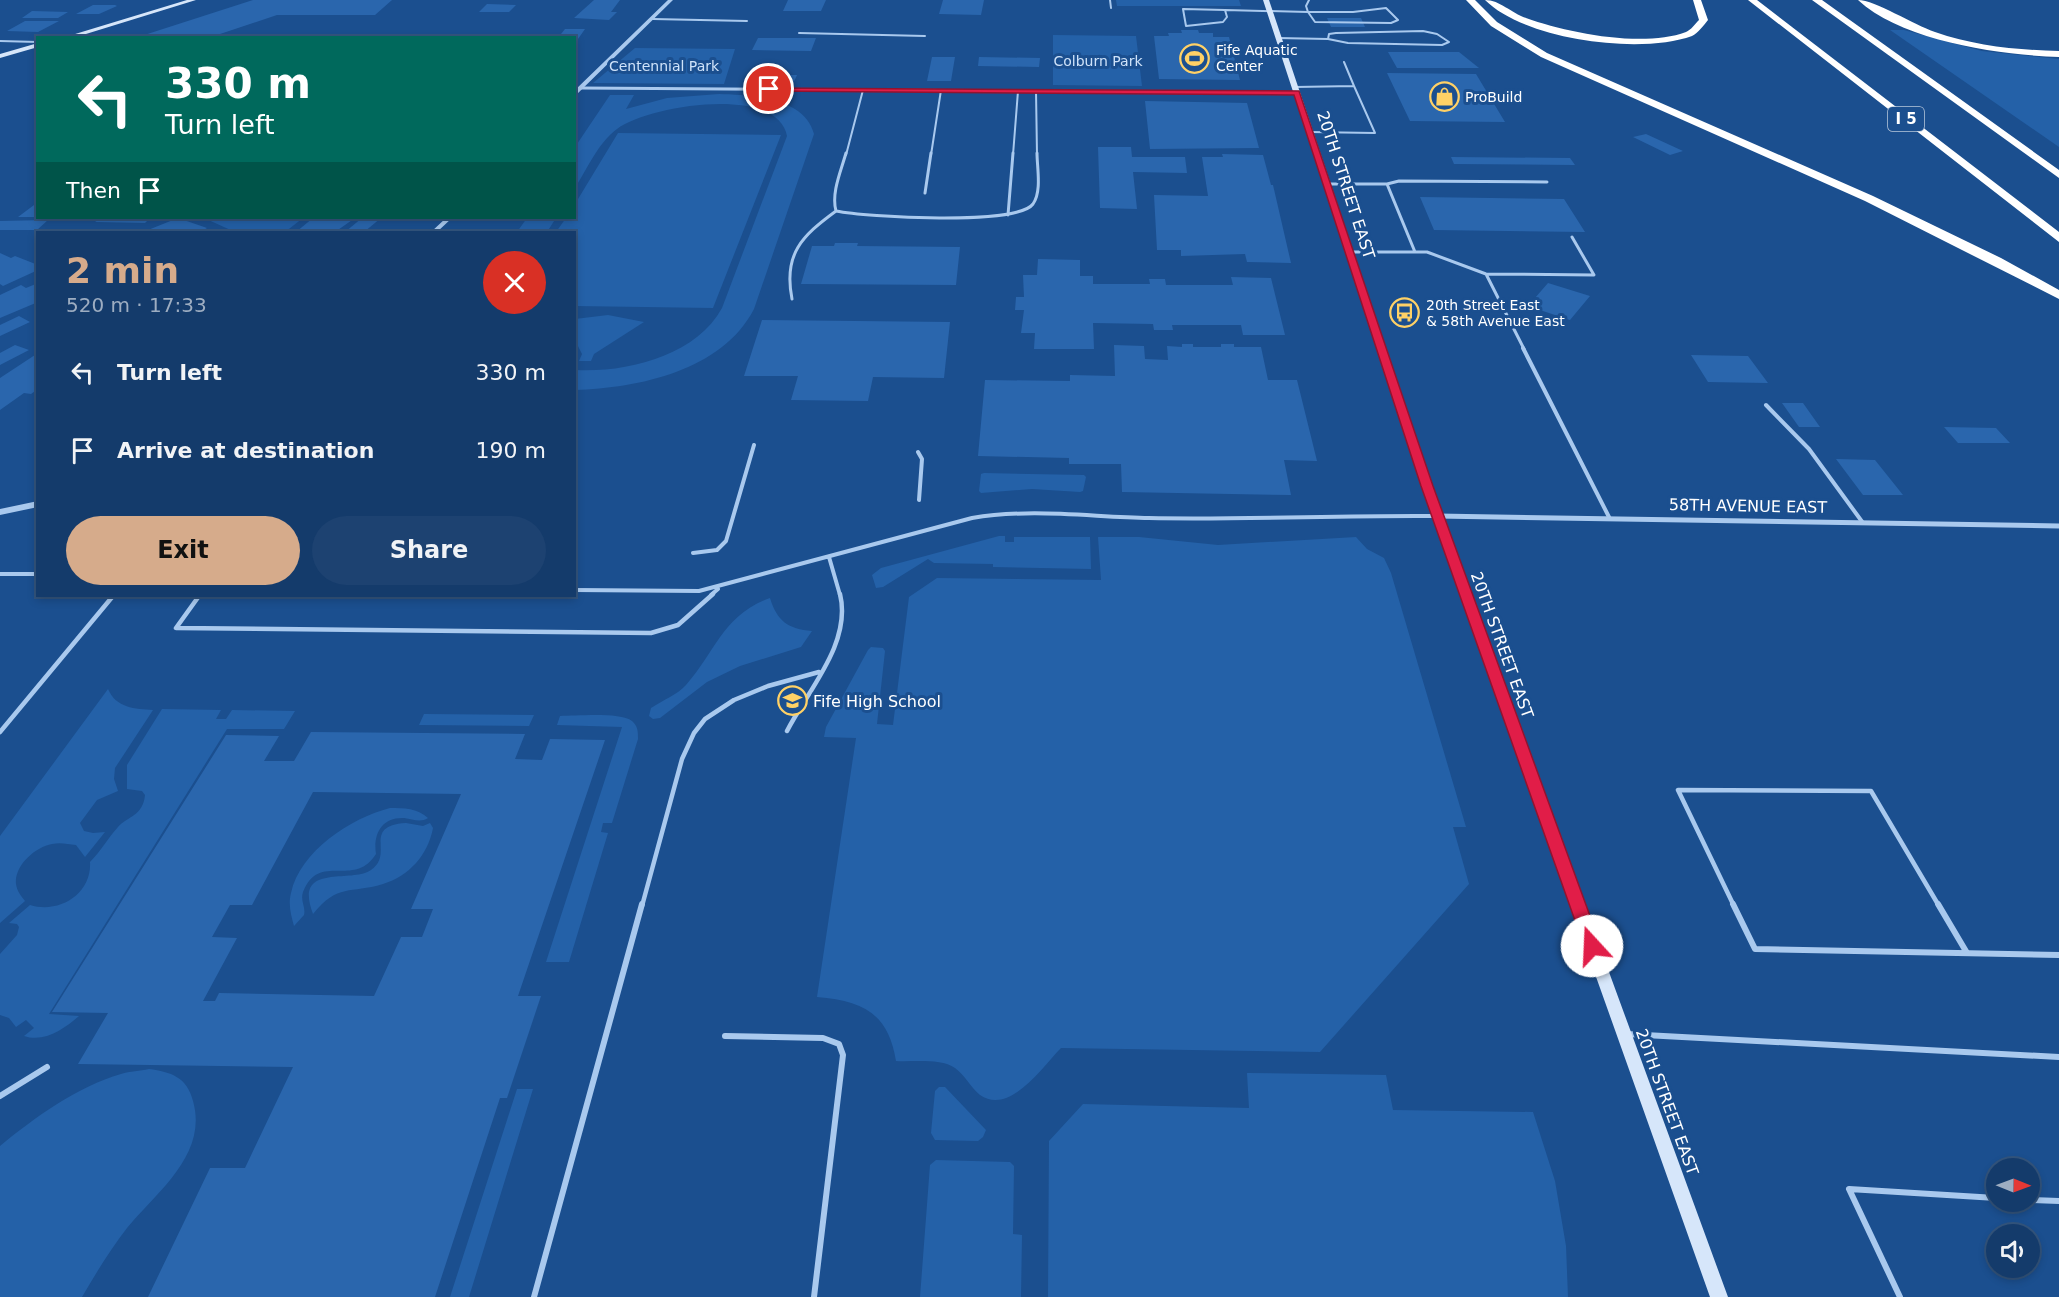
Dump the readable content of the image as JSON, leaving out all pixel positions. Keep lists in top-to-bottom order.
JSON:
{
  "streets": {
    "highway": ["I 5"],
    "main road": ["20TH STREET EAST"],
    "street": ["58TH AVENUE EAST"]
  },
  "crossings": [
    ["20TH STREET EAST", "58TH AVENUE EAST"]
  ],
  "parks": ["Colburn Park", "Centennial Park"],
  "places": {
    "sports": ["Fife Aquatic Center"],
    "shop": ["ProBuild"],
    "bus stop": ["20th Street East & 58th Avenue East"],
    "school or university": ["Fife High School"]
  },
  "north": "right",
  "page": {
    "turn": ["330 m", "Turn left"],
    "then": "Then",
    "heading": ["2 min", "520 m · 17:33"],
    "list": [
      {
        "name": "Turn left",
        "value": "330 m"
      },
      {
        "name": "Arrive at destination",
        "value": "190 m"
      }
    ],
    "buttons": ["Exit", "Share"]
  }
}
